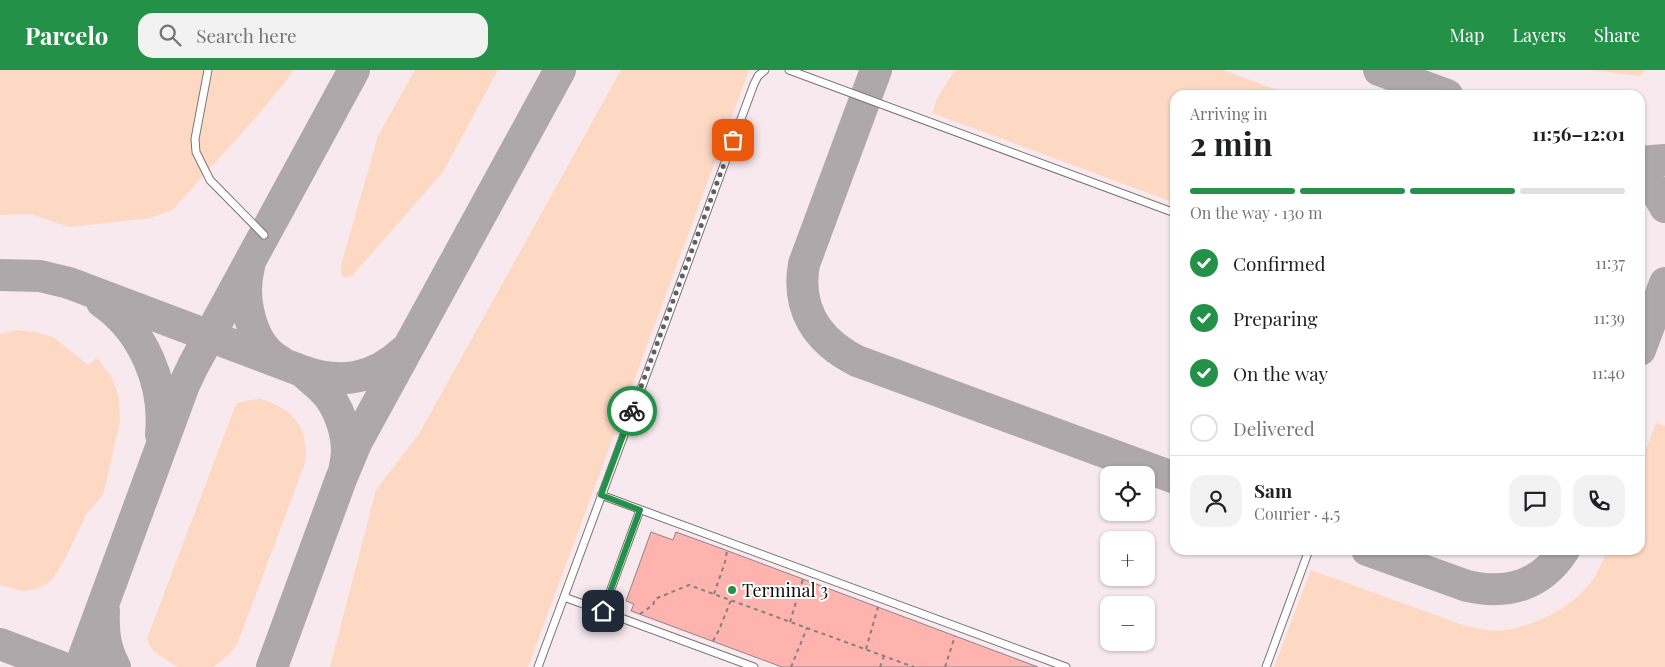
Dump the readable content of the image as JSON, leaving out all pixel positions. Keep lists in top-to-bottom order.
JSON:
{
  "places": ["Terminal 3"],
  "page": {
    "header": "Parcelo",
    "search": "Search here",
    "nav": ["Map", "Layers", "Share"],
    "heading": ["2 min", "Arriving in", "11:56–12:01"],
    "panel": ["Sam", "Courier · 4.5"],
    "bar": "On the way · 130 m",
    "list": [
      ["Confirmed", "11:37"],
      ["Preparing", "11:39"],
      ["On the way", "11:40"],
      "Delivered"
    ],
    "map_buttons": ["+", "−"]
  }
}
